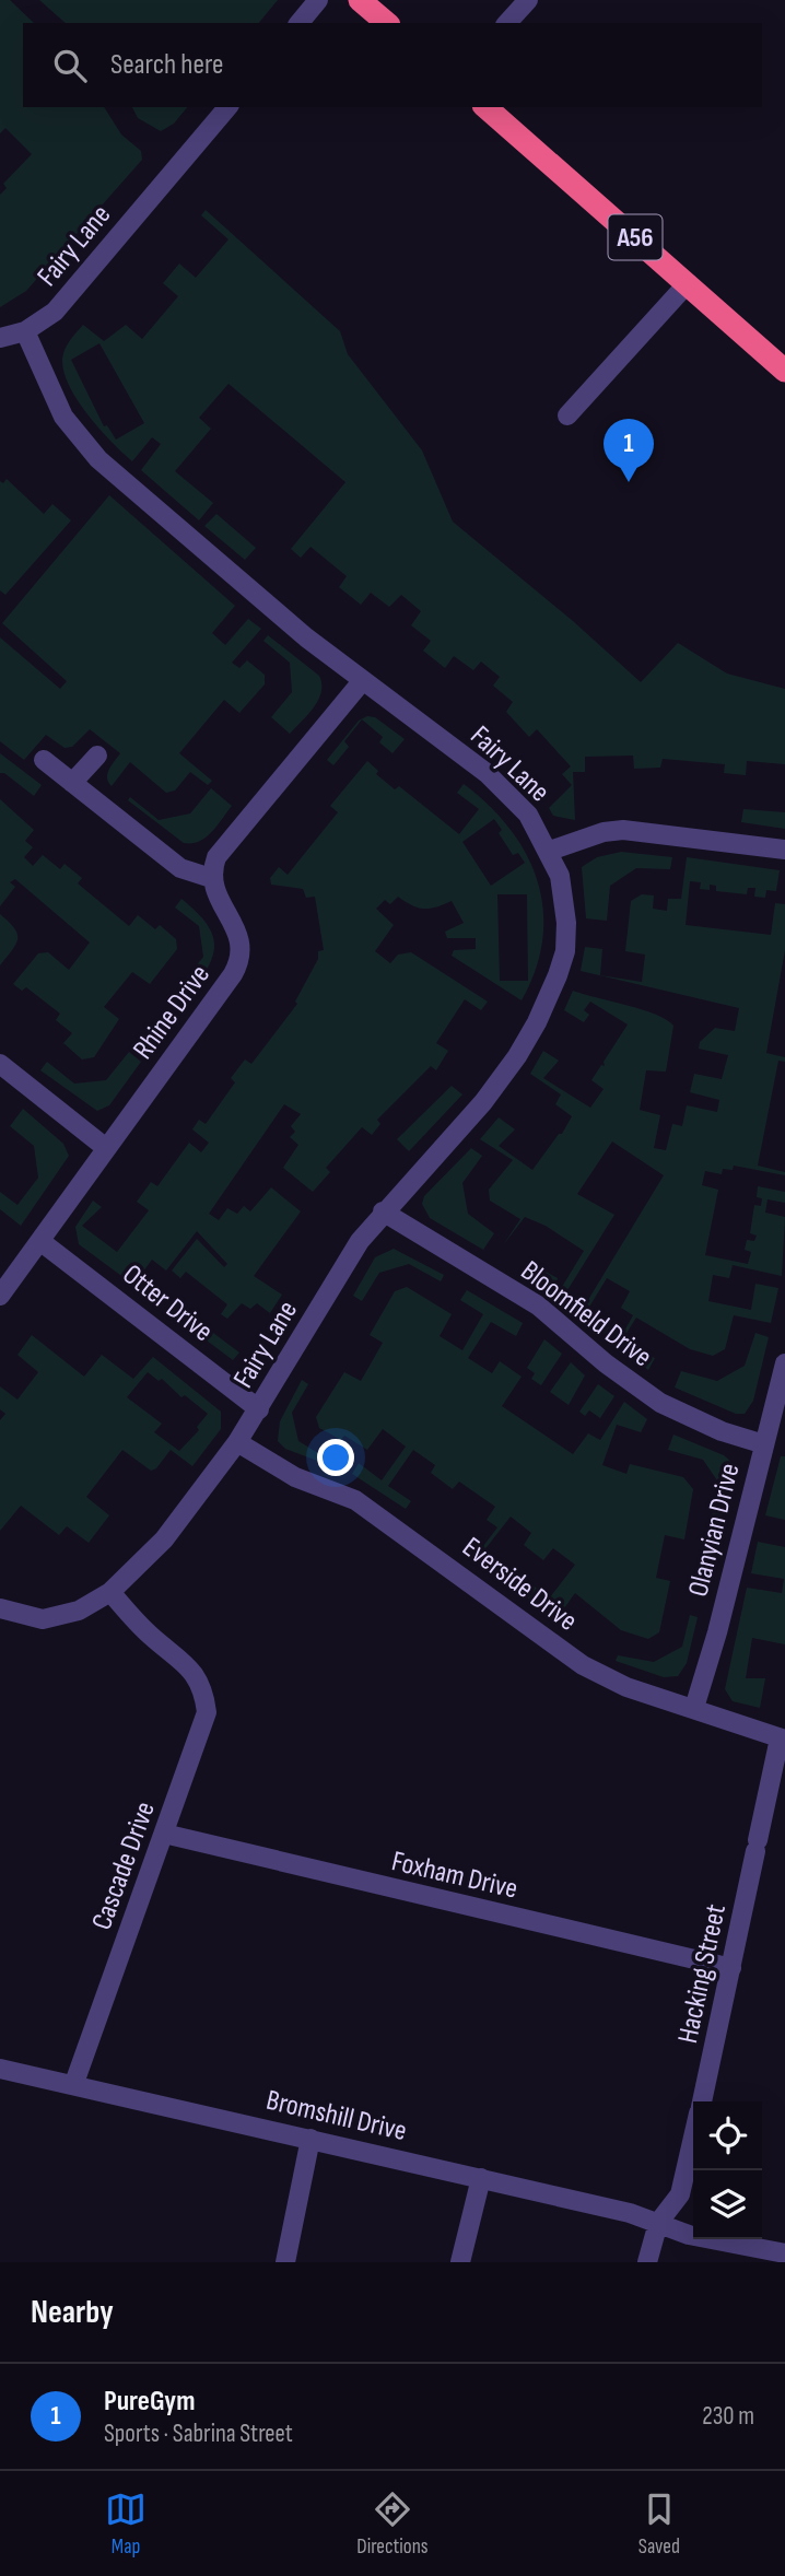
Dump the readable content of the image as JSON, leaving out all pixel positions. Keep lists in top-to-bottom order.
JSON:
{
  "streets": {
    "highway": ["A56"],
    "street": [
      "Fairy Lane",
      "Rhine Drive",
      "Otter Drive",
      "Bloomfield Drive",
      "Olanyian Drive",
      "Everside Drive",
      "Cascade Drive",
      "Foxham Drive",
      "Hacking Street",
      "Bromshill Drive"
    ]
  },
  "crossings": [
    ["Fairy Lane", "Otter Drive"],
    ["Fairy Lane", "Bloomfield Drive"],
    ["Fairy Lane", "Everside Drive"],
    ["Fairy Lane", "Cascade Drive"],
    ["Rhine Drive", "Otter Drive"],
    ["Bloomfield Drive", "Olanyian Drive"],
    ["Olanyian Drive", "Everside Drive"],
    ["Everside Drive", "Hacking Street"],
    ["Cascade Drive", "Foxham Drive"],
    ["Cascade Drive", "Bromshill Drive"],
    ["Foxham Drive", "Hacking Street"]
  ],
  "page": {
    "search": "Search here",
    "pins": "1",
    "heading": "Nearby",
    "list": [
      {
        "mark": "1",
        "name": "PureGym",
        "note": "Sports · Sabrina Street",
        "value": "230 m"
      }
    ],
    "nav": ["Map", "Directions", "Saved"]
  }
}
